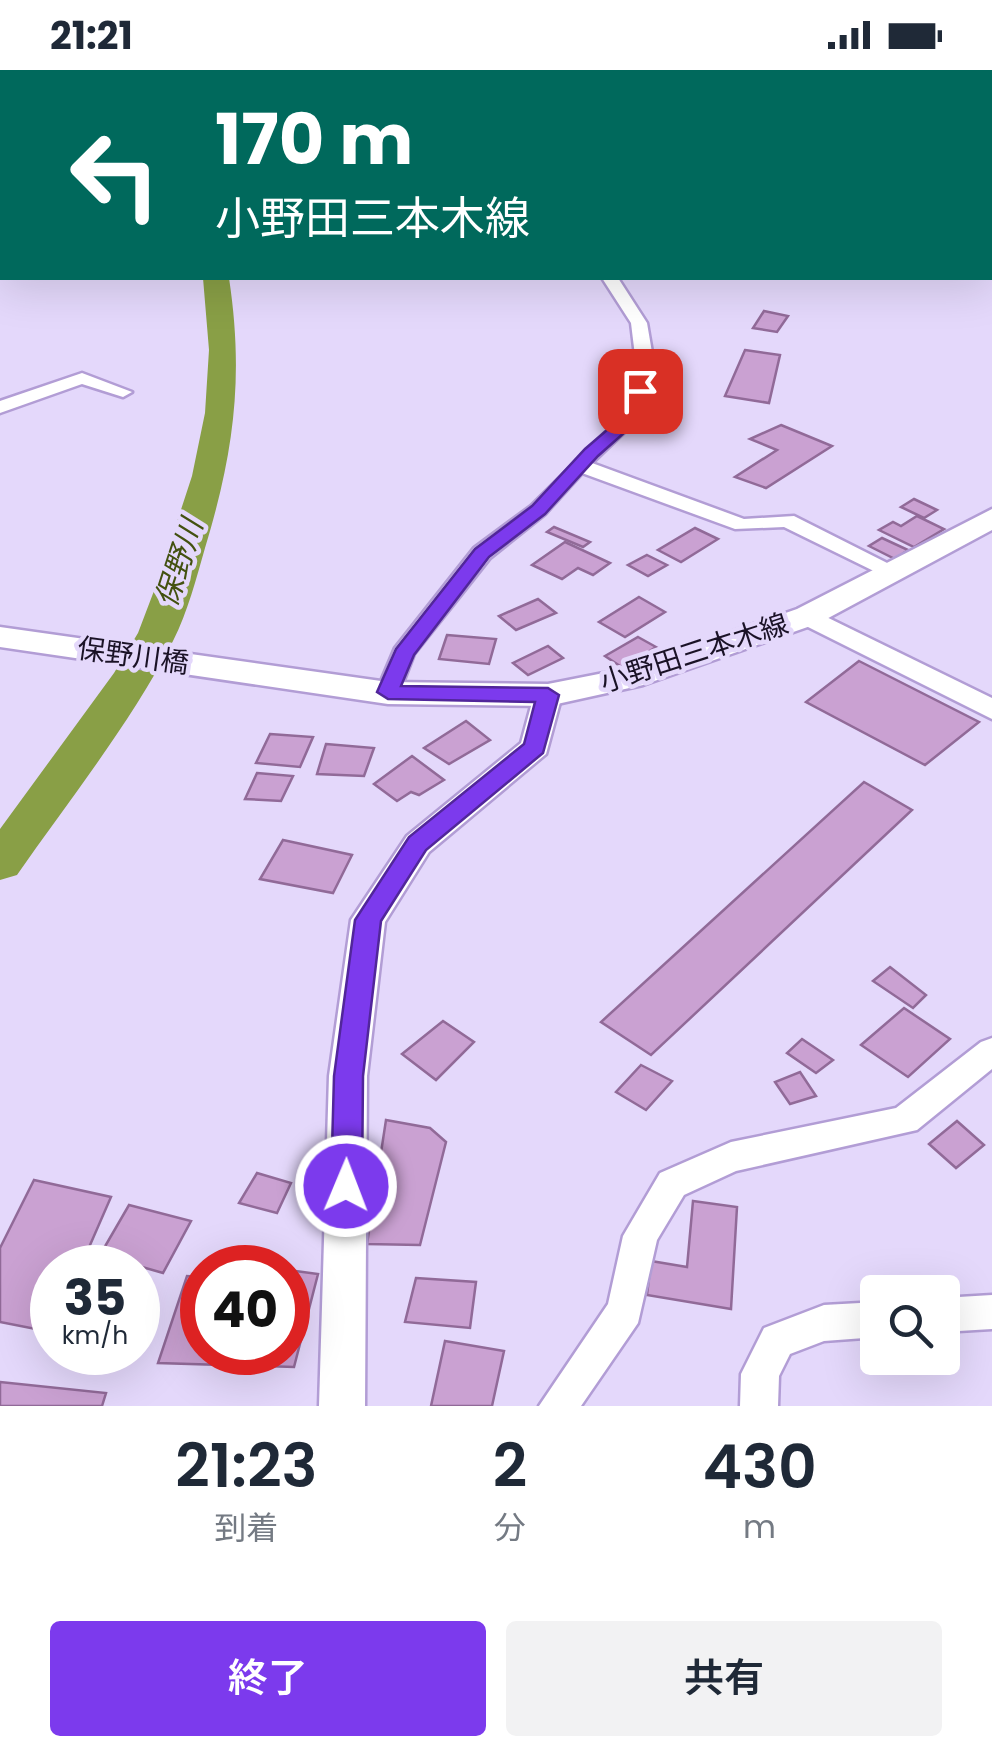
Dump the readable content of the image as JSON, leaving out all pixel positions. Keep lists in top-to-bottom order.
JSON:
{
  "streets": {
    "main road": ["小野田三本木線", "保野川橋"]
  },
  "crossings": [
    ["小野田三本木線", "保野川橋"]
  ],
  "water": ["保野川"],
  "page": {
    "status": "21:21",
    "turn": ["170 m", "小野田三本木線"],
    "speed": "35 km/h",
    "limit": "40",
    "eta": [
      "21:23",
      "到着",
      "2",
      "分",
      "430",
      "m"
    ],
    "buttons": ["終了", "共有"]
  }
}
